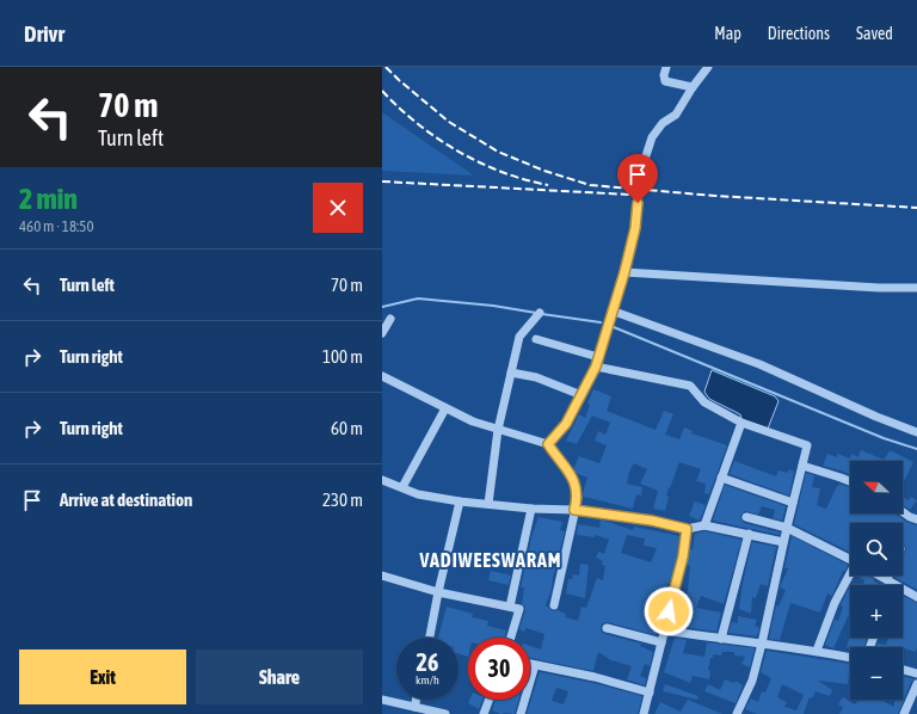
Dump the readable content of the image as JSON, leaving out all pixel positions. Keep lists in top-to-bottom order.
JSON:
{
  "districts": ["VADIWEESWARAM"],
  "north": "left",
  "page": {
    "header": "Drivr",
    "nav": ["Map", "Directions", "Saved"],
    "turn": ["70 m", "Turn left"],
    "heading": ["2 min", "460 m · 18:50"],
    "list": [
      {
        "name": "Turn left",
        "value": "70 m"
      },
      {
        "name": "Turn right",
        "value": "100 m"
      },
      {
        "name": "Turn right",
        "value": "60 m"
      },
      {
        "name": "Arrive at destination",
        "value": "230 m"
      }
    ],
    "map_buttons": ["+", "−"],
    "speed": "26 km/h",
    "limit": "30",
    "buttons": ["Exit", "Share"]
  }
}
